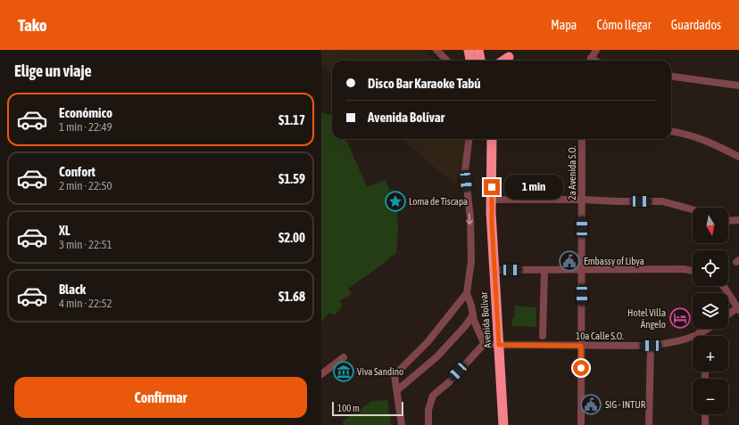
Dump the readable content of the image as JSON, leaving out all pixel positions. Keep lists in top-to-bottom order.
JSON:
{
  "streets": {
    "highway": ["Avenida Bolívar"],
    "street": ["2a Avenida S.O.", "10a Calle S.O."]
  },
  "crossings": [
    ["2a Avenida S.O.", "10a Calle S.O."],
    ["Avenida Bolívar", "10a Calle S.O."]
  ],
  "places": {
    "place": ["Loma de Tiscapa"],
    "public building": ["Embassy of Libya", "SIG - INTUR"],
    "hotel": ["Hotel Villa Ángelo"],
    "museum": ["Viva Sandino"]
  },
  "scale_bar": "100 m",
  "north": "bottom",
  "page": {
    "header": "Tako",
    "nav": ["Mapa", "Cómo llegar", "Guardados"],
    "heading": "Elige un viaje",
    "banner": ["Disco Bar Karaoke Tabú", "Avenida Bolívar"],
    "list": [
      {
        "name": "Económico",
        "note": "1 min · 22:49",
        "value": "$1.17"
      },
      {
        "name": "Confort",
        "note": "2 min · 22:50",
        "value": "$1.59"
      },
      {
        "name": "XL",
        "note": "3 min · 22:51",
        "value": "$2.00"
      },
      {
        "name": "Black",
        "note": "4 min · 22:52",
        "value": "$1.68"
      }
    ],
    "bubble": "1 min",
    "map_buttons": ["+", "−"],
    "buttons": "Confirmar",
    "scale": "100 m"
  }
}
